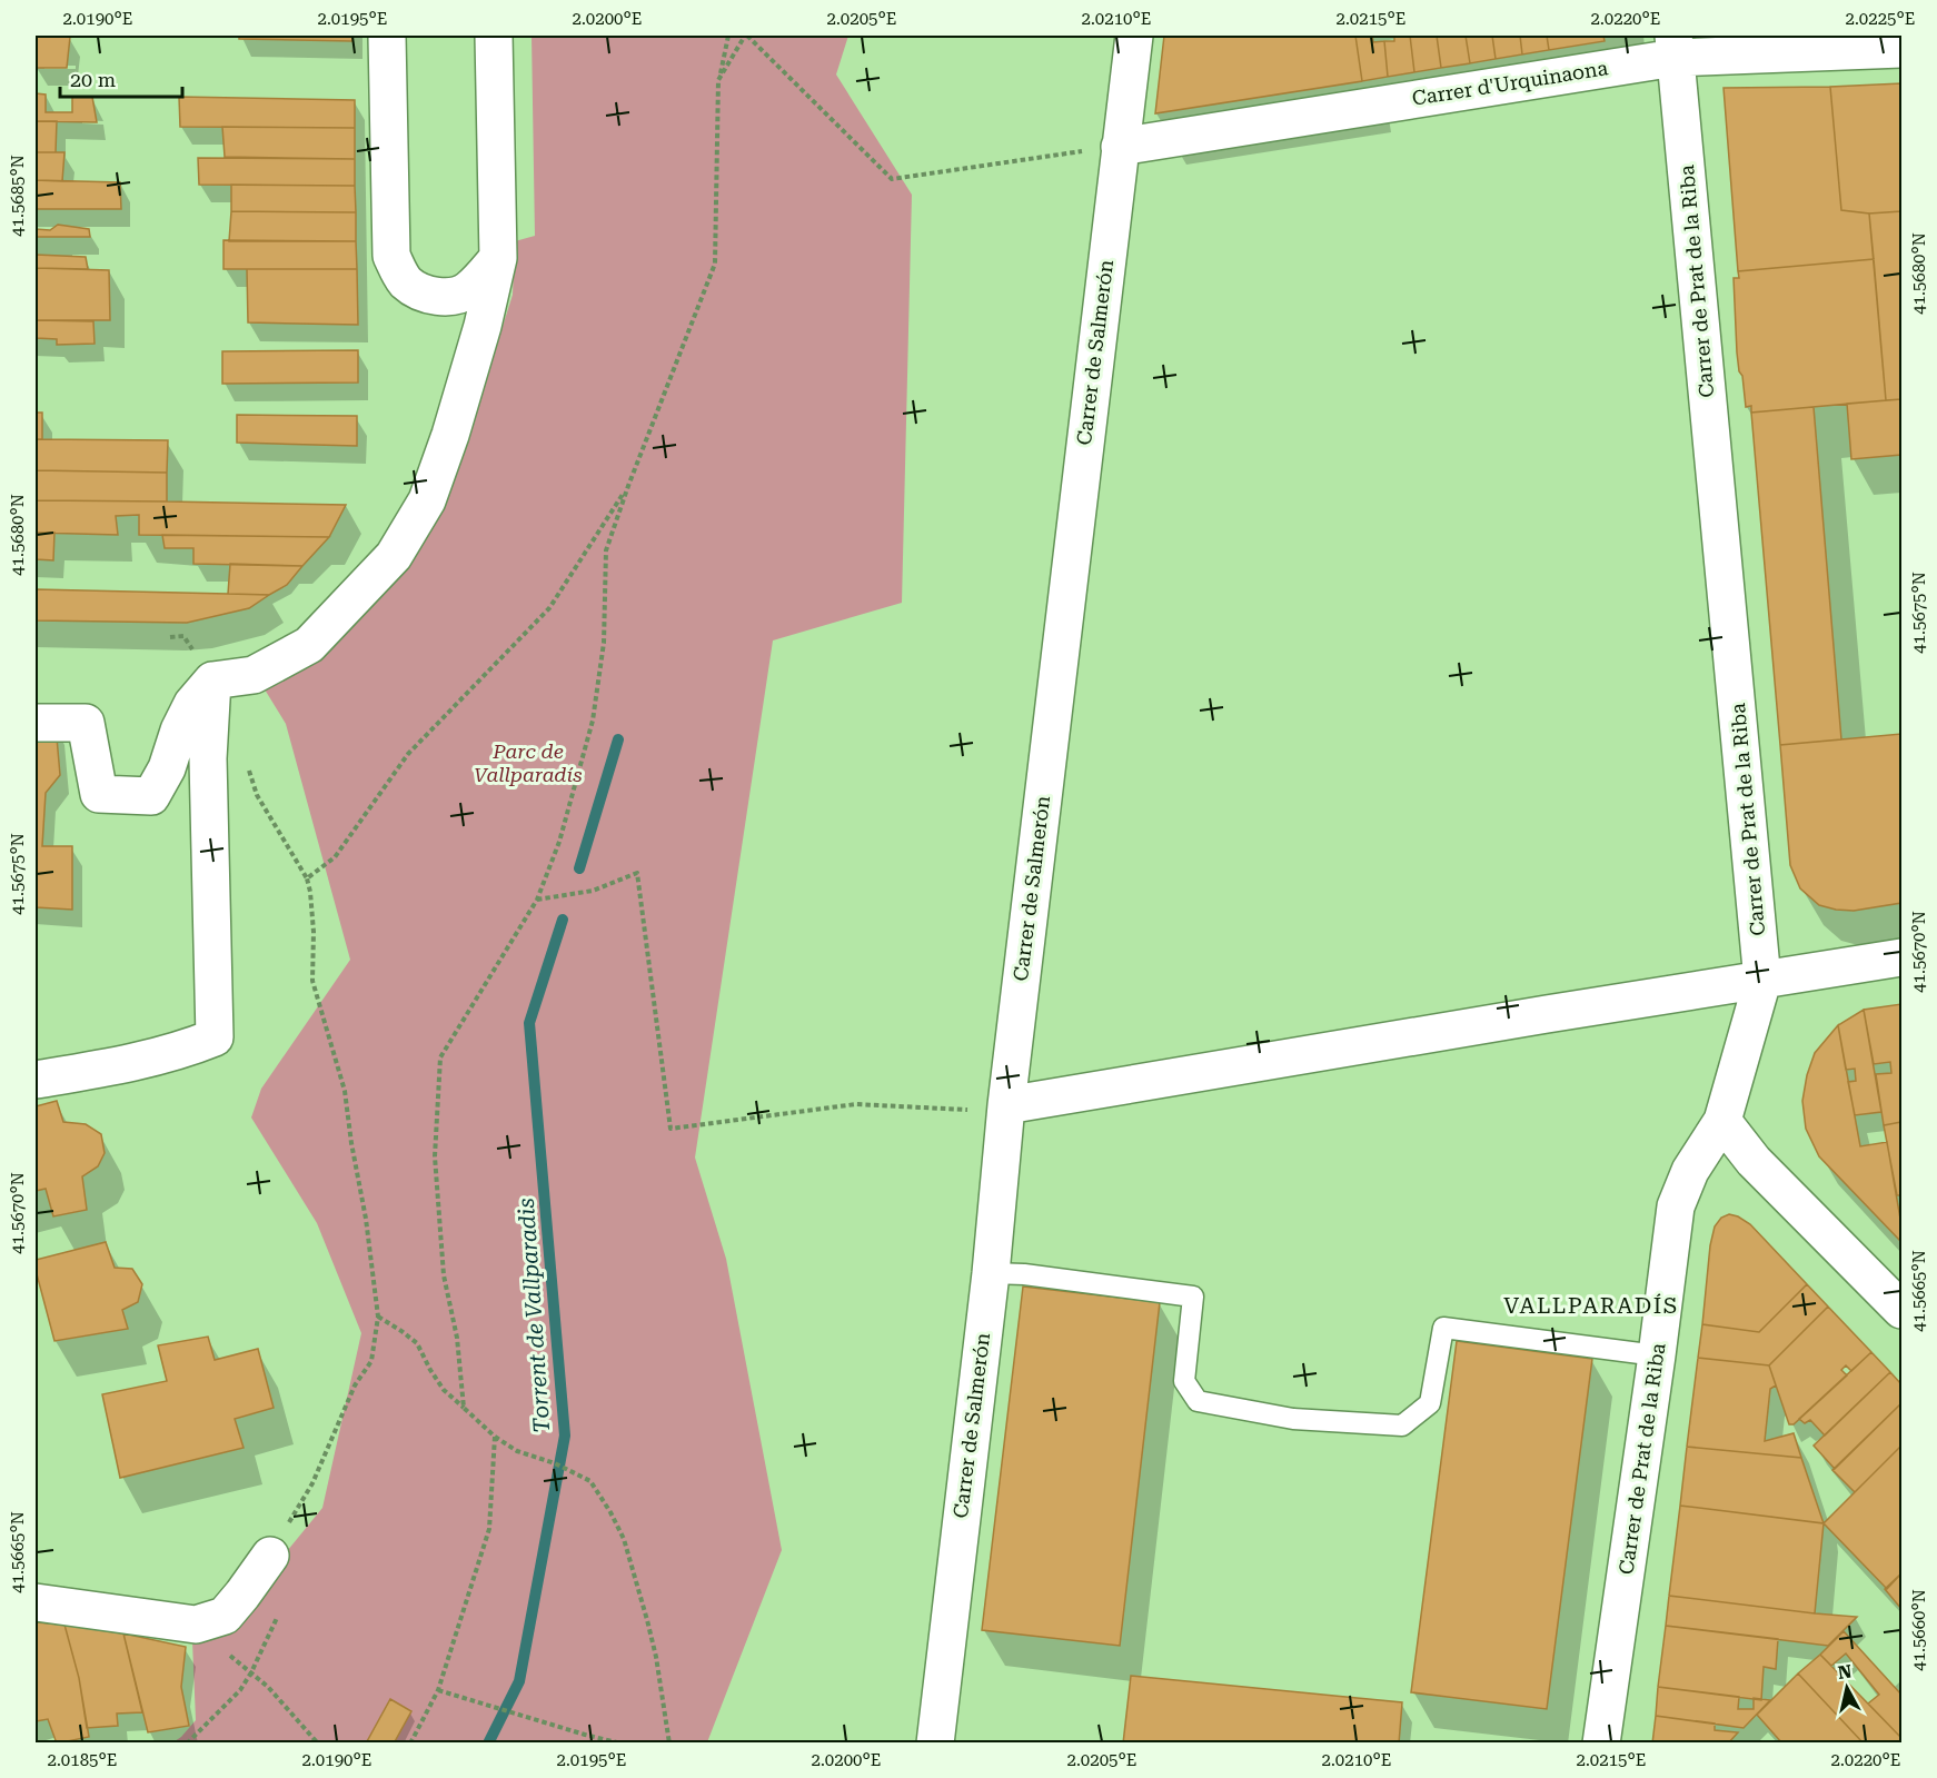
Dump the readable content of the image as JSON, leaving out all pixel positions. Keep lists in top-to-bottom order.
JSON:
{
  "streets": {
    "street": ["Carrer d'Urquinaona", "Carrer de Prat de la Riba", "Carrer de Salmerón"]
  },
  "crossings": [
    ["Carrer d'Urquinaona", "Carrer de Prat de la Riba"],
    ["Carrer d'Urquinaona", "Carrer de Salmerón"]
  ],
  "districts": ["VALLPARADÍS"],
  "water": ["Torrent de Vallparadis"],
  "parks": ["Parc de Vallparadís"],
  "scale_bar": "20 m",
  "north": "top",
  "coordinates": [
    "2.0190°E",
    "2.0195°E",
    "2.0200°E",
    "2.0205°E",
    "2.0210°E",
    "2.0215°E",
    "2.0220°E",
    "2.0225°E",
    "41.5685°N",
    "41.5680°N",
    "41.5675°N",
    "41.5670°N",
    "41.5665°N",
    "41.5660°N",
    "2.0185°E"
  ]
}
